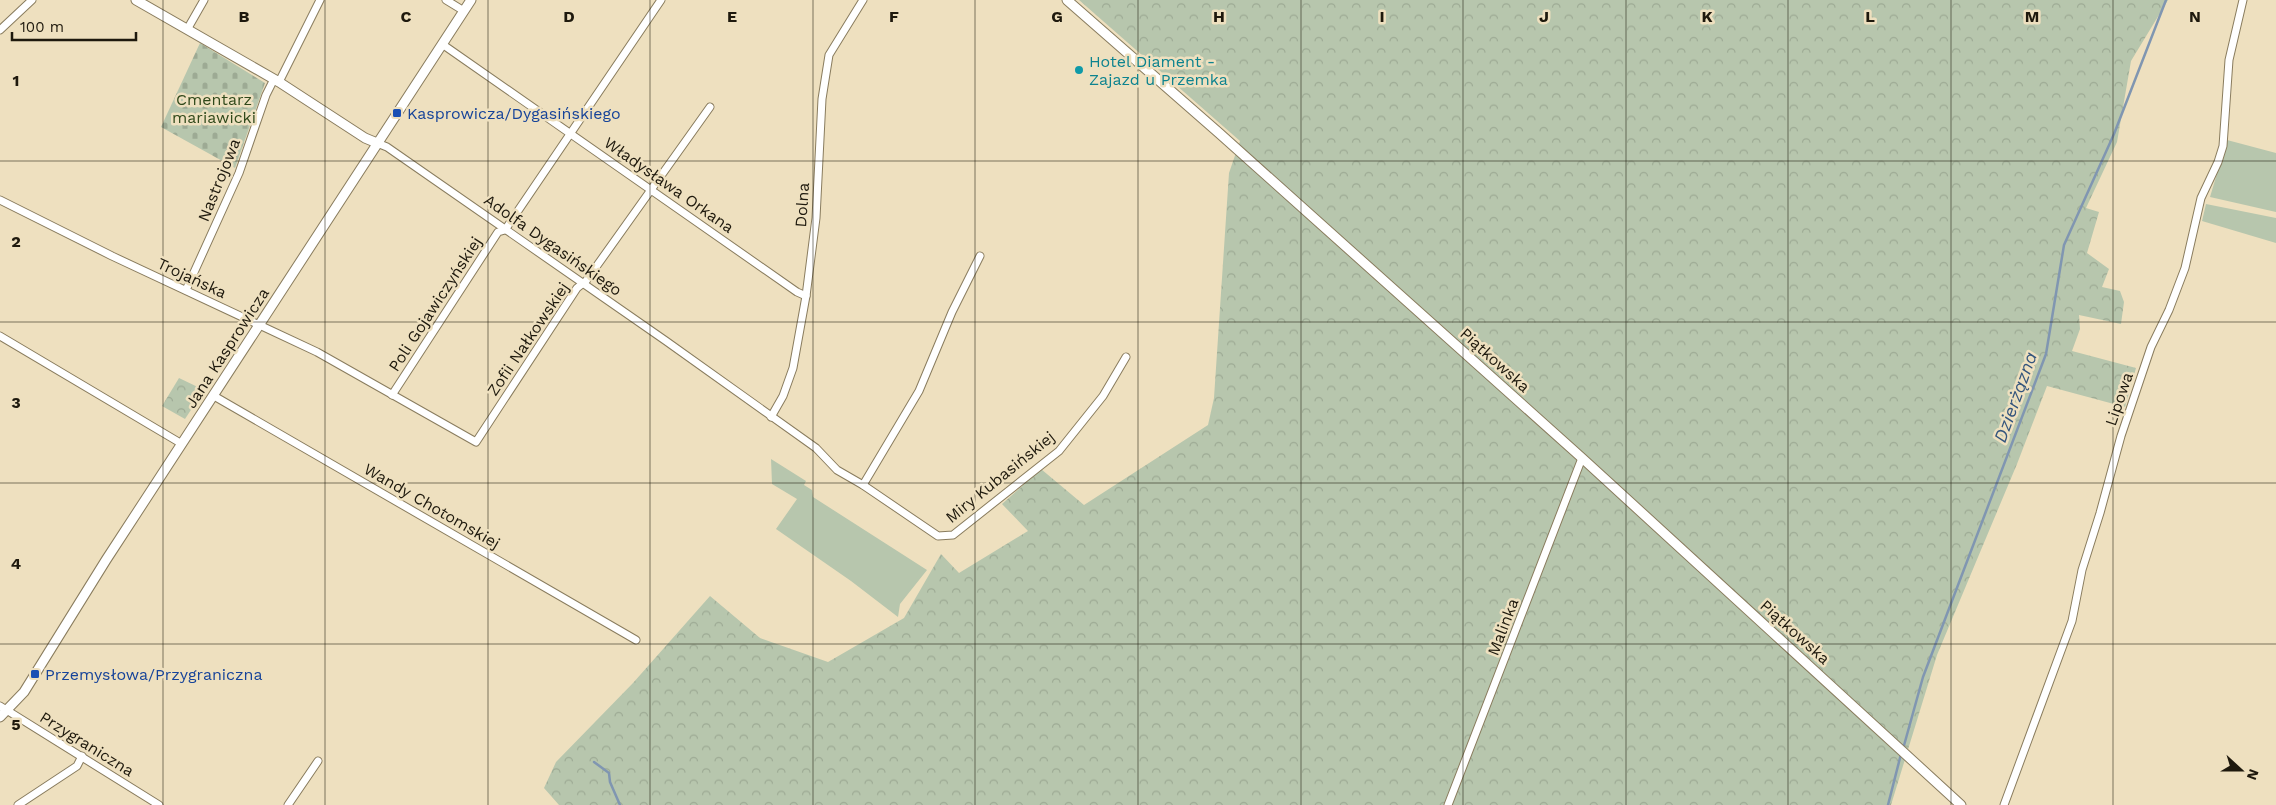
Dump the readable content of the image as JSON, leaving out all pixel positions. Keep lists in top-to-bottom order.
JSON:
{
  "streets": {
    "main road": ["Adolfa Dygasińskiego", "Jana Kasprowicza", "Piątkowska"],
    "street": [
      "Nastrojowa",
      "Władysława Orkana",
      "Dolna",
      "Trojańska",
      "Poli Gojawiczyńskiej",
      "Zofii Nałkowskiej",
      "Lipowa",
      "Miry Kubasińskiej",
      "Wandy Chotomskiej",
      "Malinka",
      "Przygraniczna"
    ]
  },
  "crossings": [
    ["Nastrojowa", "Adolfa Dygasińskiego"],
    ["Nastrojowa", "Trojańska"],
    ["Władysława Orkana", "Dolna"],
    ["Władysława Orkana", "Poli Gojawiczyńskiej"],
    ["Władysława Orkana", "Zofii Nałkowskiej"],
    ["Władysława Orkana", "Jana Kasprowicza"],
    ["Dolna", "Adolfa Dygasińskiego"],
    ["Adolfa Dygasińskiego", "Poli Gojawiczyńskiej"],
    ["Adolfa Dygasińskiego", "Zofii Nałkowskiej"],
    ["Adolfa Dygasińskiego", "Jana Kasprowicza"],
    ["Adolfa Dygasińskiego", "Miry Kubasińskiej"],
    ["Trojańska", "Poli Gojawiczyńskiej"],
    ["Trojańska", "Zofii Nałkowskiej"],
    ["Trojańska", "Jana Kasprowicza"],
    ["Jana Kasprowicza", "Wandy Chotomskiej"],
    ["Jana Kasprowicza", "Przygraniczna"],
    ["Piątkowska", "Malinka"]
  ],
  "water": ["Dzierżązna"],
  "parks": ["Cmentarz mariawicki"],
  "places": {
    "other": ["Hotel Diament - Zajazd u Przemka"],
    "transit": ["Kasprowicza/Dygasińskiego", "Przemysłowa/Przygraniczna"]
  },
  "scale_bar": "100 m",
  "north": "right",
  "grid": {
    "columns": [
      "B",
      "C",
      "D",
      "E",
      "F",
      "G",
      "H",
      "I",
      "J",
      "K",
      "L",
      "M",
      "N"
    ],
    "rows": [
      "1",
      "2",
      "3",
      "4",
      "5"
    ]
  }
}
